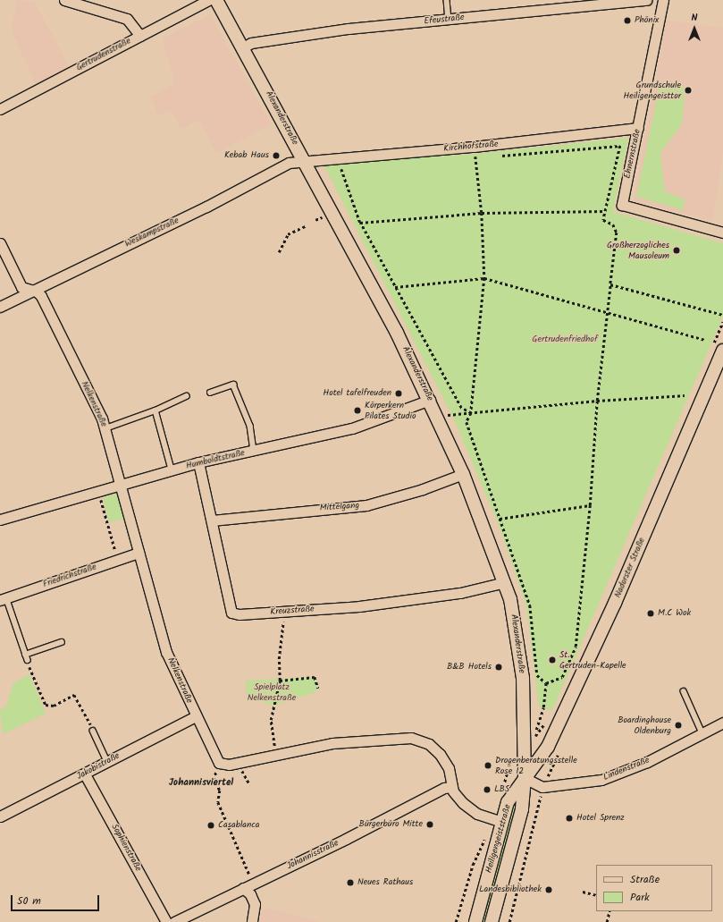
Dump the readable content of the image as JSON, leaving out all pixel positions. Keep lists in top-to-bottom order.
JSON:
{
  "streets": {
    "street": [
      "Efeustraße",
      "Gertrudenstraße",
      "Alexanderstraße",
      "Kirchhofstraße",
      "Ehnernstraße",
      "Weskampstraße",
      "Nelkenstraße",
      "Humboldtstraße",
      "Mittelgang",
      "Nadorster Straße",
      "Friedrichstraße",
      "Kreuzstraße",
      "Jakobistraße",
      "Lindenstraße",
      "Heiligengeiststraße",
      "Sophienstraße",
      "Johannisstraße"
    ]
  },
  "crossings": [
    ["Efeustraße", "Alexanderstraße"],
    ["Alexanderstraße", "Kirchhofstraße"],
    ["Alexanderstraße", "Weskampstraße"],
    ["Alexanderstraße", "Humboldtstraße"],
    ["Alexanderstraße", "Mittelgang"],
    ["Alexanderstraße", "Nadorster Straße"],
    ["Alexanderstraße", "Kreuzstraße"],
    ["Alexanderstraße", "Heiligengeiststraße"],
    ["Kirchhofstraße", "Ehnernstraße"],
    ["Kirchhofstraße", "Weskampstraße"],
    ["Weskampstraße", "Nelkenstraße"],
    ["Nelkenstraße", "Humboldtstraße"],
    ["Nelkenstraße", "Friedrichstraße"],
    ["Nelkenstraße", "Jakobistraße"],
    ["Humboldtstraße", "Kreuzstraße"],
    ["Mittelgang", "Kreuzstraße"],
    ["Nadorster Straße", "Heiligengeiststraße"],
    ["Jakobistraße", "Sophienstraße"]
  ],
  "districts": ["Johannisviertel"],
  "parks": ["Gertrudenfriedhof", "Spielplatz Nelkenstraße"],
  "places": [
    "Phönix",
    "Grundschule Heiligengeisttor",
    "Kebab Haus",
    "Großherzogliches Mausoleum",
    "Hotel tafelfreuden",
    "Körperkern Pilates Studio",
    "M.C Wok",
    "St. Gertruden-Kapelle",
    "B&B Hotels",
    "Boardinghouse Oldenburg",
    "Drogenberatungsstelle Rose 12",
    "LBS",
    "Hotel Sprenz",
    "Bürgerbüro Mitte",
    "Casablanca",
    "Neues Rathaus",
    "Landesbibliothek"
  ],
  "legend": ["Straße", "Park"],
  "scale_bar": "50 m",
  "north": "top"
}
